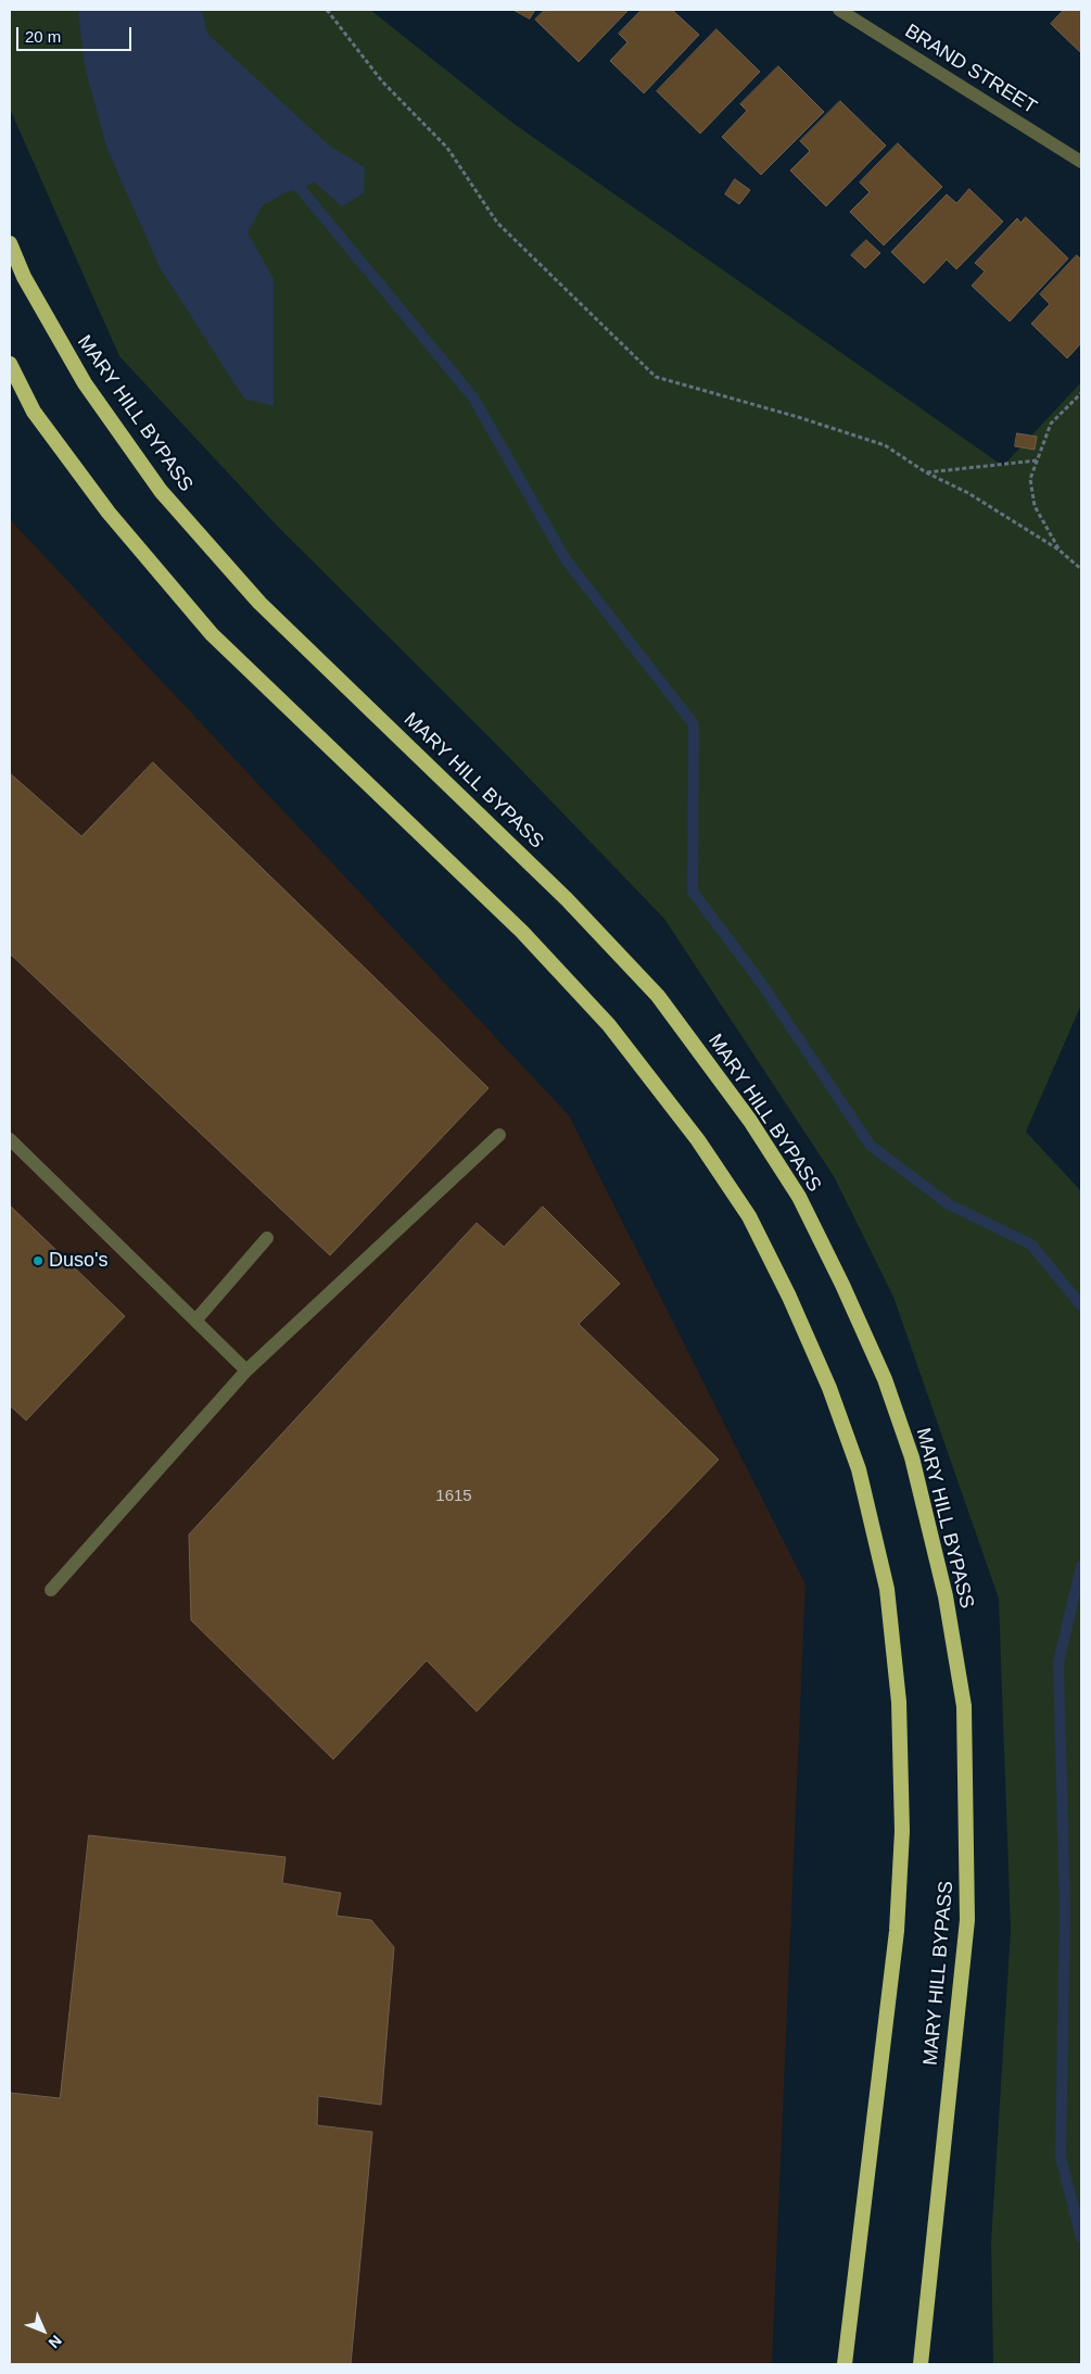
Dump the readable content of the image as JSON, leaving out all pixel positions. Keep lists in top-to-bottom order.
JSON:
{
  "streets": {
    "highway": ["MARY HILL BYPASS"],
    "street": ["BRAND STREET"]
  },
  "places": ["Duso's"],
  "house_numbers": ["1615"],
  "scale_bar": "20 m",
  "north": "bottom right"
}
